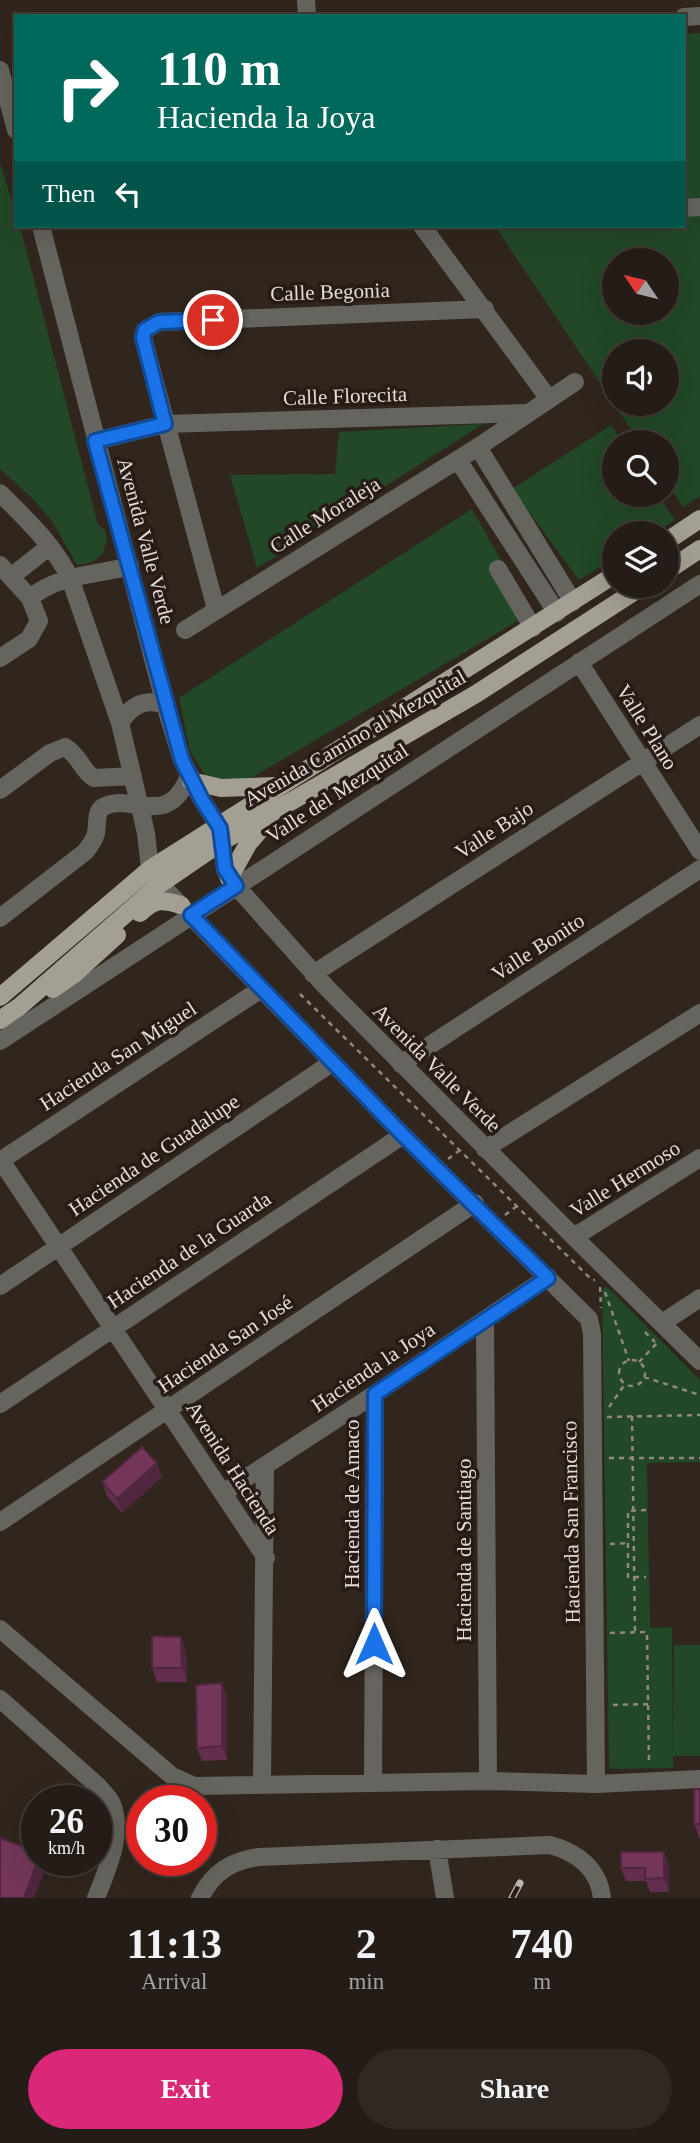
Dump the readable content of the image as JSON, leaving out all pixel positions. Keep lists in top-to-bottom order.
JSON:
{
  "streets": {
    "main road": ["Avenida Camino al Mezquital"],
    "street": [
      "Calle Begonia",
      "Calle Florecita",
      "Calle Moraleja",
      "Avenida Valle Verde",
      "Valle Plano",
      "Valle del Mezquital",
      "Valle Bajo",
      "Valle Bonito",
      "Hacienda San Miguel",
      "Hacienda de Guadalupe",
      "Valle Hermoso",
      "Hacienda de la Guarda",
      "Hacienda San José",
      "Hacienda la Joya",
      "Avenida Hacienda",
      "Hacienda de Amaco",
      "Hacienda San Francisco",
      "Hacienda de Santiago"
    ]
  },
  "crossings": [
    ["Calle Begonia", "Calle Florecita"],
    ["Calle Florecita", "Calle Moraleja"],
    ["Calle Florecita", "Avenida Valle Verde"],
    ["Avenida Valle Verde", "Avenida Camino al Mezquital"],
    ["Avenida Valle Verde", "Valle del Mezquital"],
    ["Avenida Valle Verde", "Valle Bajo"],
    ["Avenida Valle Verde", "Valle Bonito"],
    ["Avenida Valle Verde", "Valle Hermoso"],
    ["Valle Plano", "Valle del Mezquital"],
    ["Valle Plano", "Valle Bajo"],
    ["Hacienda San Miguel", "Avenida Hacienda"],
    ["Hacienda de Guadalupe", "Avenida Hacienda"],
    ["Hacienda de la Guarda", "Avenida Hacienda"],
    ["Hacienda San José", "Avenida Hacienda"],
    ["Hacienda la Joya", "Avenida Hacienda"],
    ["Hacienda la Joya", "Hacienda de Amaco"],
    ["Hacienda la Joya", "Hacienda San Francisco"],
    ["Hacienda la Joya", "Hacienda de Santiago"]
  ],
  "north": "top left",
  "page": {
    "turn": ["110 m", "Hacienda la Joya"],
    "then": "Then",
    "speed": "26 km/h",
    "limit": "30",
    "eta": [
      "11:13",
      "Arrival",
      "2",
      "min",
      "740",
      "m"
    ],
    "buttons": ["Exit", "Share"]
  }
}
